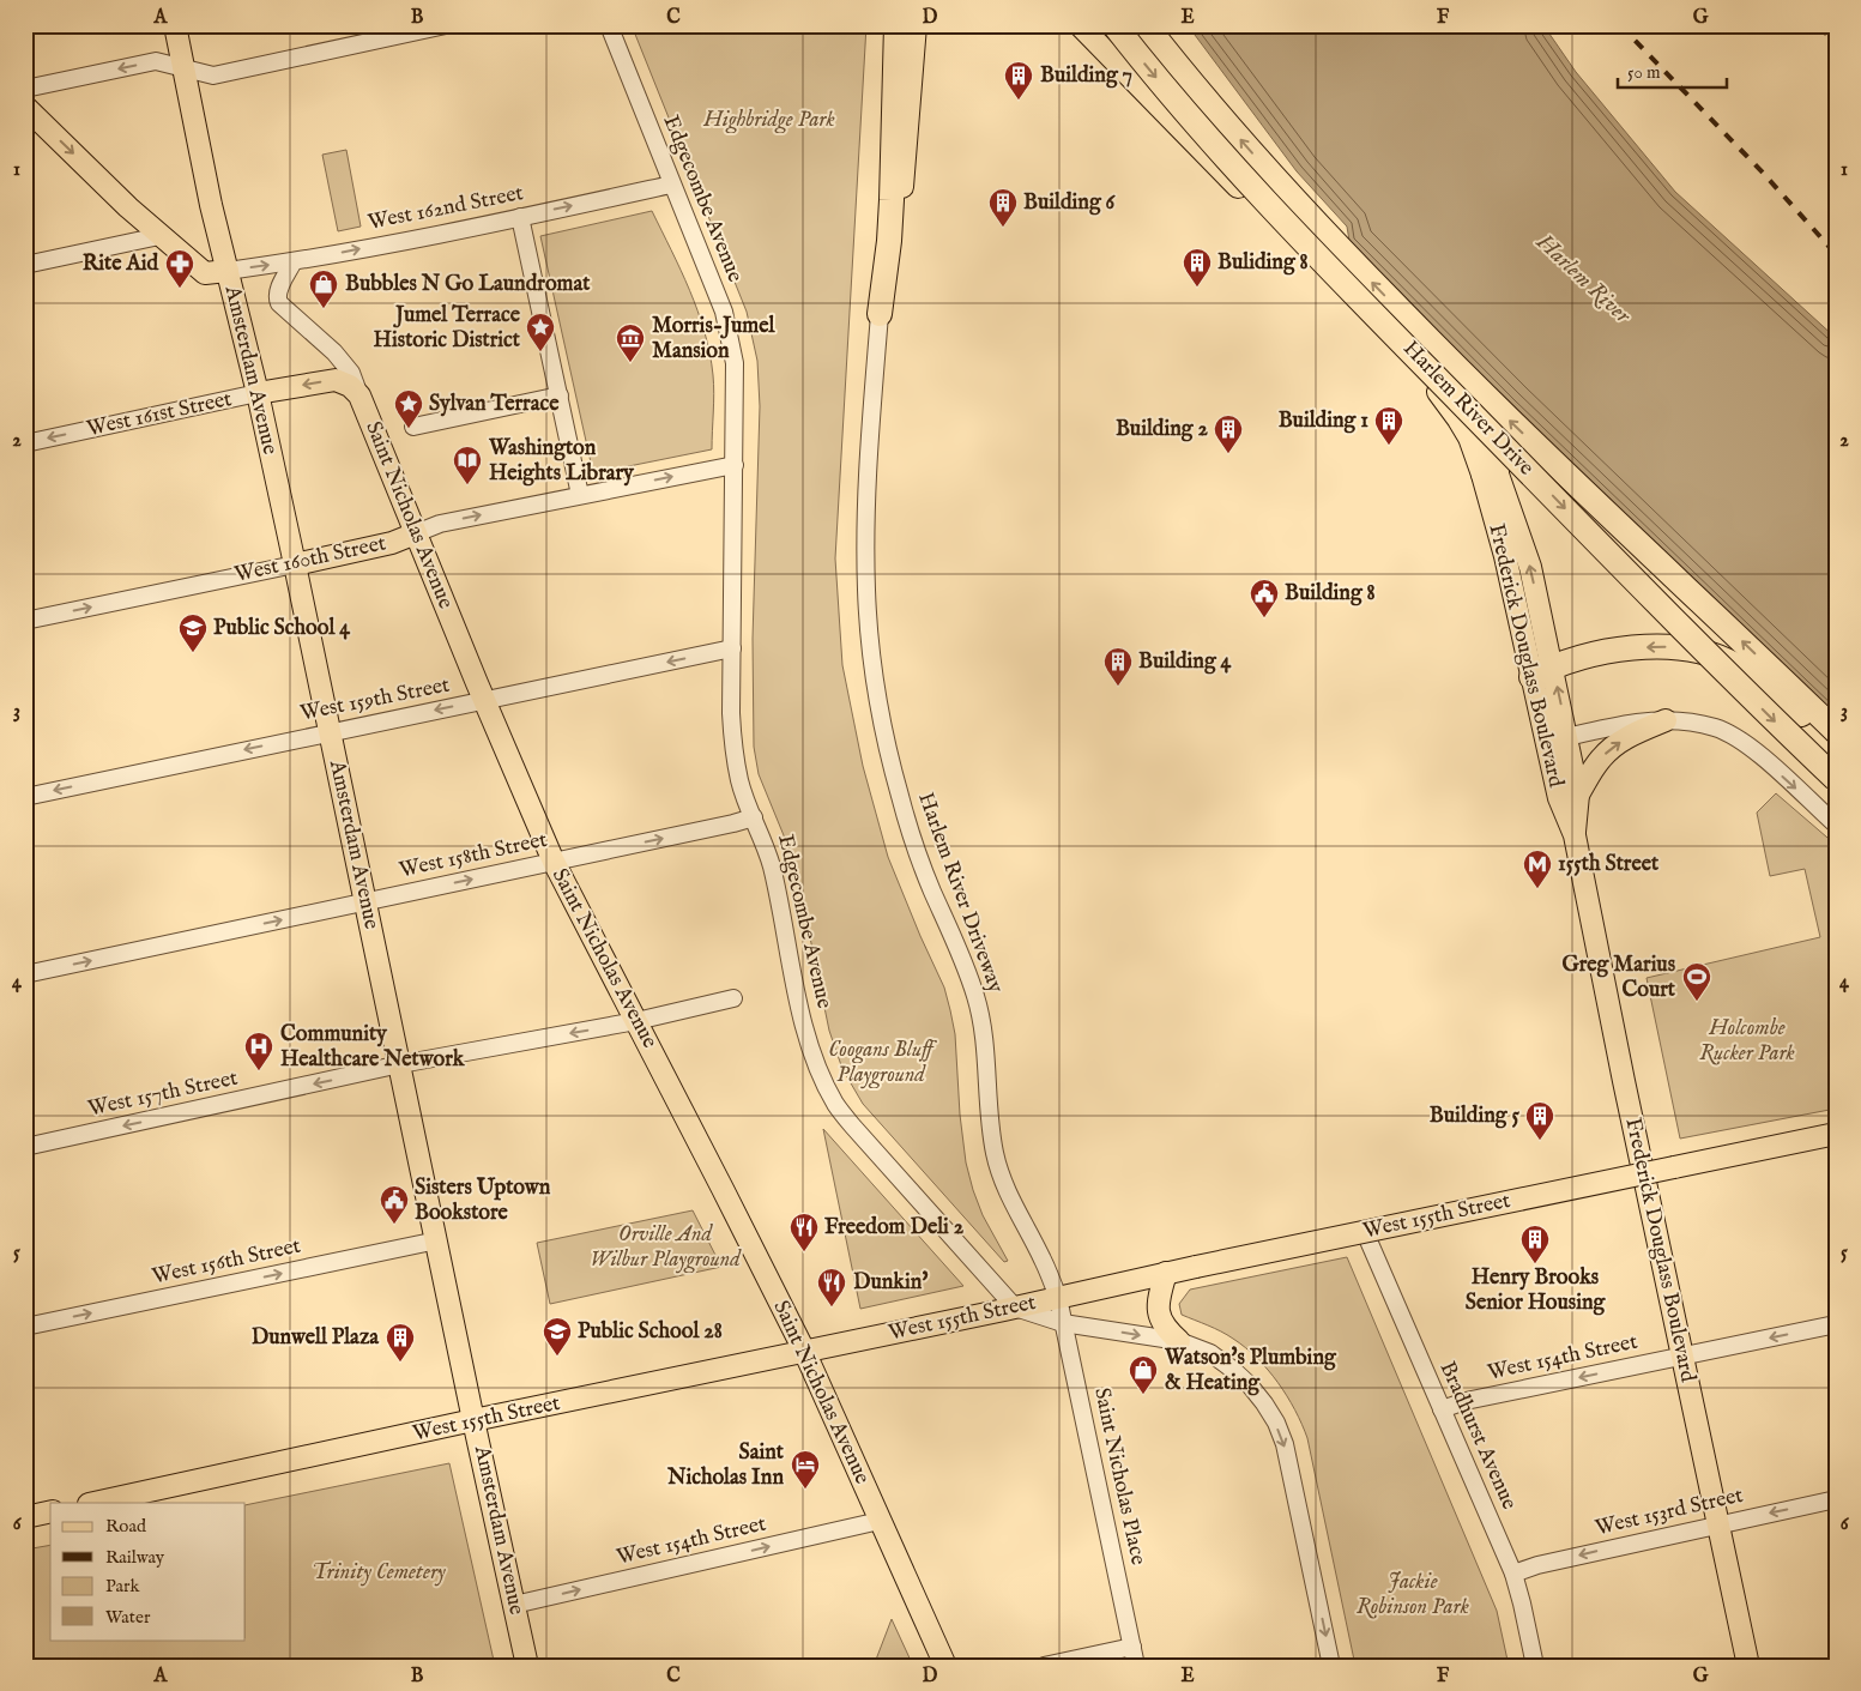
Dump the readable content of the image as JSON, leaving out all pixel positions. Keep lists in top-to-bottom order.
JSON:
{
  "streets": {
    "highway": ["Harlem River Drive"],
    "main road": [
      "Amsterdam Avenue",
      "West 161st Street",
      "Saint Nicholas Avenue",
      "West 160th Street",
      "Frederick Douglass Boulevard",
      "West 155th Street"
    ],
    "street": [
      "Edgecombe Avenue",
      "West 162nd Street",
      "West 159th Street",
      "West 158th Street",
      "Harlem River Driveway",
      "West 157th Street",
      "West 156th Street",
      "West 154th Street",
      "Bradhurst Avenue",
      "Saint Nicholas Place",
      "West 153rd Street"
    ]
  },
  "crossings": [
    ["Edgecombe Avenue", "West 162nd Street"],
    ["Edgecombe Avenue", "West 160th Street"],
    ["Edgecombe Avenue", "West 159th Street"],
    ["Edgecombe Avenue", "West 158th Street"],
    ["Edgecombe Avenue", "West 155th Street"],
    ["Edgecombe Avenue", "Saint Nicholas Place"],
    ["West 162nd Street", "Amsterdam Avenue"],
    ["West 162nd Street", "Saint Nicholas Avenue"],
    ["Amsterdam Avenue", "West 161st Street"],
    ["Amsterdam Avenue", "West 160th Street"],
    ["Amsterdam Avenue", "West 159th Street"],
    ["Amsterdam Avenue", "West 158th Street"],
    ["Amsterdam Avenue", "West 157th Street"],
    ["Amsterdam Avenue", "West 155th Street"],
    ["Amsterdam Avenue", "West 156th Street"],
    ["Amsterdam Avenue", "West 154th Street"],
    ["Harlem River Drive", "Frederick Douglass Boulevard"],
    ["West 161st Street", "Saint Nicholas Avenue"],
    ["Saint Nicholas Avenue", "West 160th Street"],
    ["Saint Nicholas Avenue", "West 159th Street"],
    ["Saint Nicholas Avenue", "West 158th Street"],
    ["Saint Nicholas Avenue", "West 157th Street"],
    ["Saint Nicholas Avenue", "West 155th Street"],
    ["Saint Nicholas Avenue", "West 154th Street"],
    ["Frederick Douglass Boulevard", "West 154th Street"],
    ["Frederick Douglass Boulevard", "West 153rd Street"],
    ["Harlem River Driveway", "West 155th Street"],
    ["Harlem River Driveway", "Saint Nicholas Place"],
    ["West 155th Street", "Saint Nicholas Place"],
    ["West 154th Street", "Bradhurst Avenue"],
    ["Bradhurst Avenue", "West 153rd Street"]
  ],
  "one_way": [
    "West 162nd Street",
    "West 161st Street",
    "West 160th Street",
    "West 159th Street",
    "West 158th Street",
    "West 157th Street",
    "West 156th Street",
    "West 153rd Street"
  ],
  "water": ["Harlem River"],
  "parks": [
    "Highbridge Park",
    "Holcombe Rucker Park",
    "Coogans Bluff Playground",
    "Orville And Wilbur Playground",
    "Trinity Cemetery",
    "Jackie Robinson Park"
  ],
  "places": {
    "building": [
      "Building 7",
      "Building 6",
      "Buliding 8",
      "Building 1",
      "Building 2",
      "Building 4",
      "Building 5",
      "Henry Brooks Senior Housing",
      "Dunwell Plaza"
    ],
    "pharmacy": ["Rite Aid"],
    "shop": ["Bubbles N Go Laundromat", "Watson's Plumbing & Heating"],
    "place": ["Jumel Terrace Historic District", "Sylvan Terrace"],
    "museum": ["Morris-Jumel Mansion"],
    "library": ["Washington Heights Library"],
    "public building": ["Building 8", "Sisters Uptown Bookstore"],
    "school or university": ["Public School 4", "Public School 28"],
    "metro station": ["155th Street"],
    "sports": ["Greg Marius Court"],
    "hospital": ["Community Healthcare Network"],
    "restaurant": ["Freedom Deli 2", "Dunkin'"],
    "hotel": ["Saint Nicholas Inn"]
  },
  "legend": [
    "Road",
    "Railway",
    "Park",
    "Water"
  ],
  "scale_bar": "50 m",
  "grid": {
    "columns": [
      "A",
      "B",
      "C",
      "D",
      "E",
      "F",
      "G"
    ],
    "rows": [
      "1",
      "2",
      "3",
      "4",
      "5",
      "6"
    ]
  }
}
